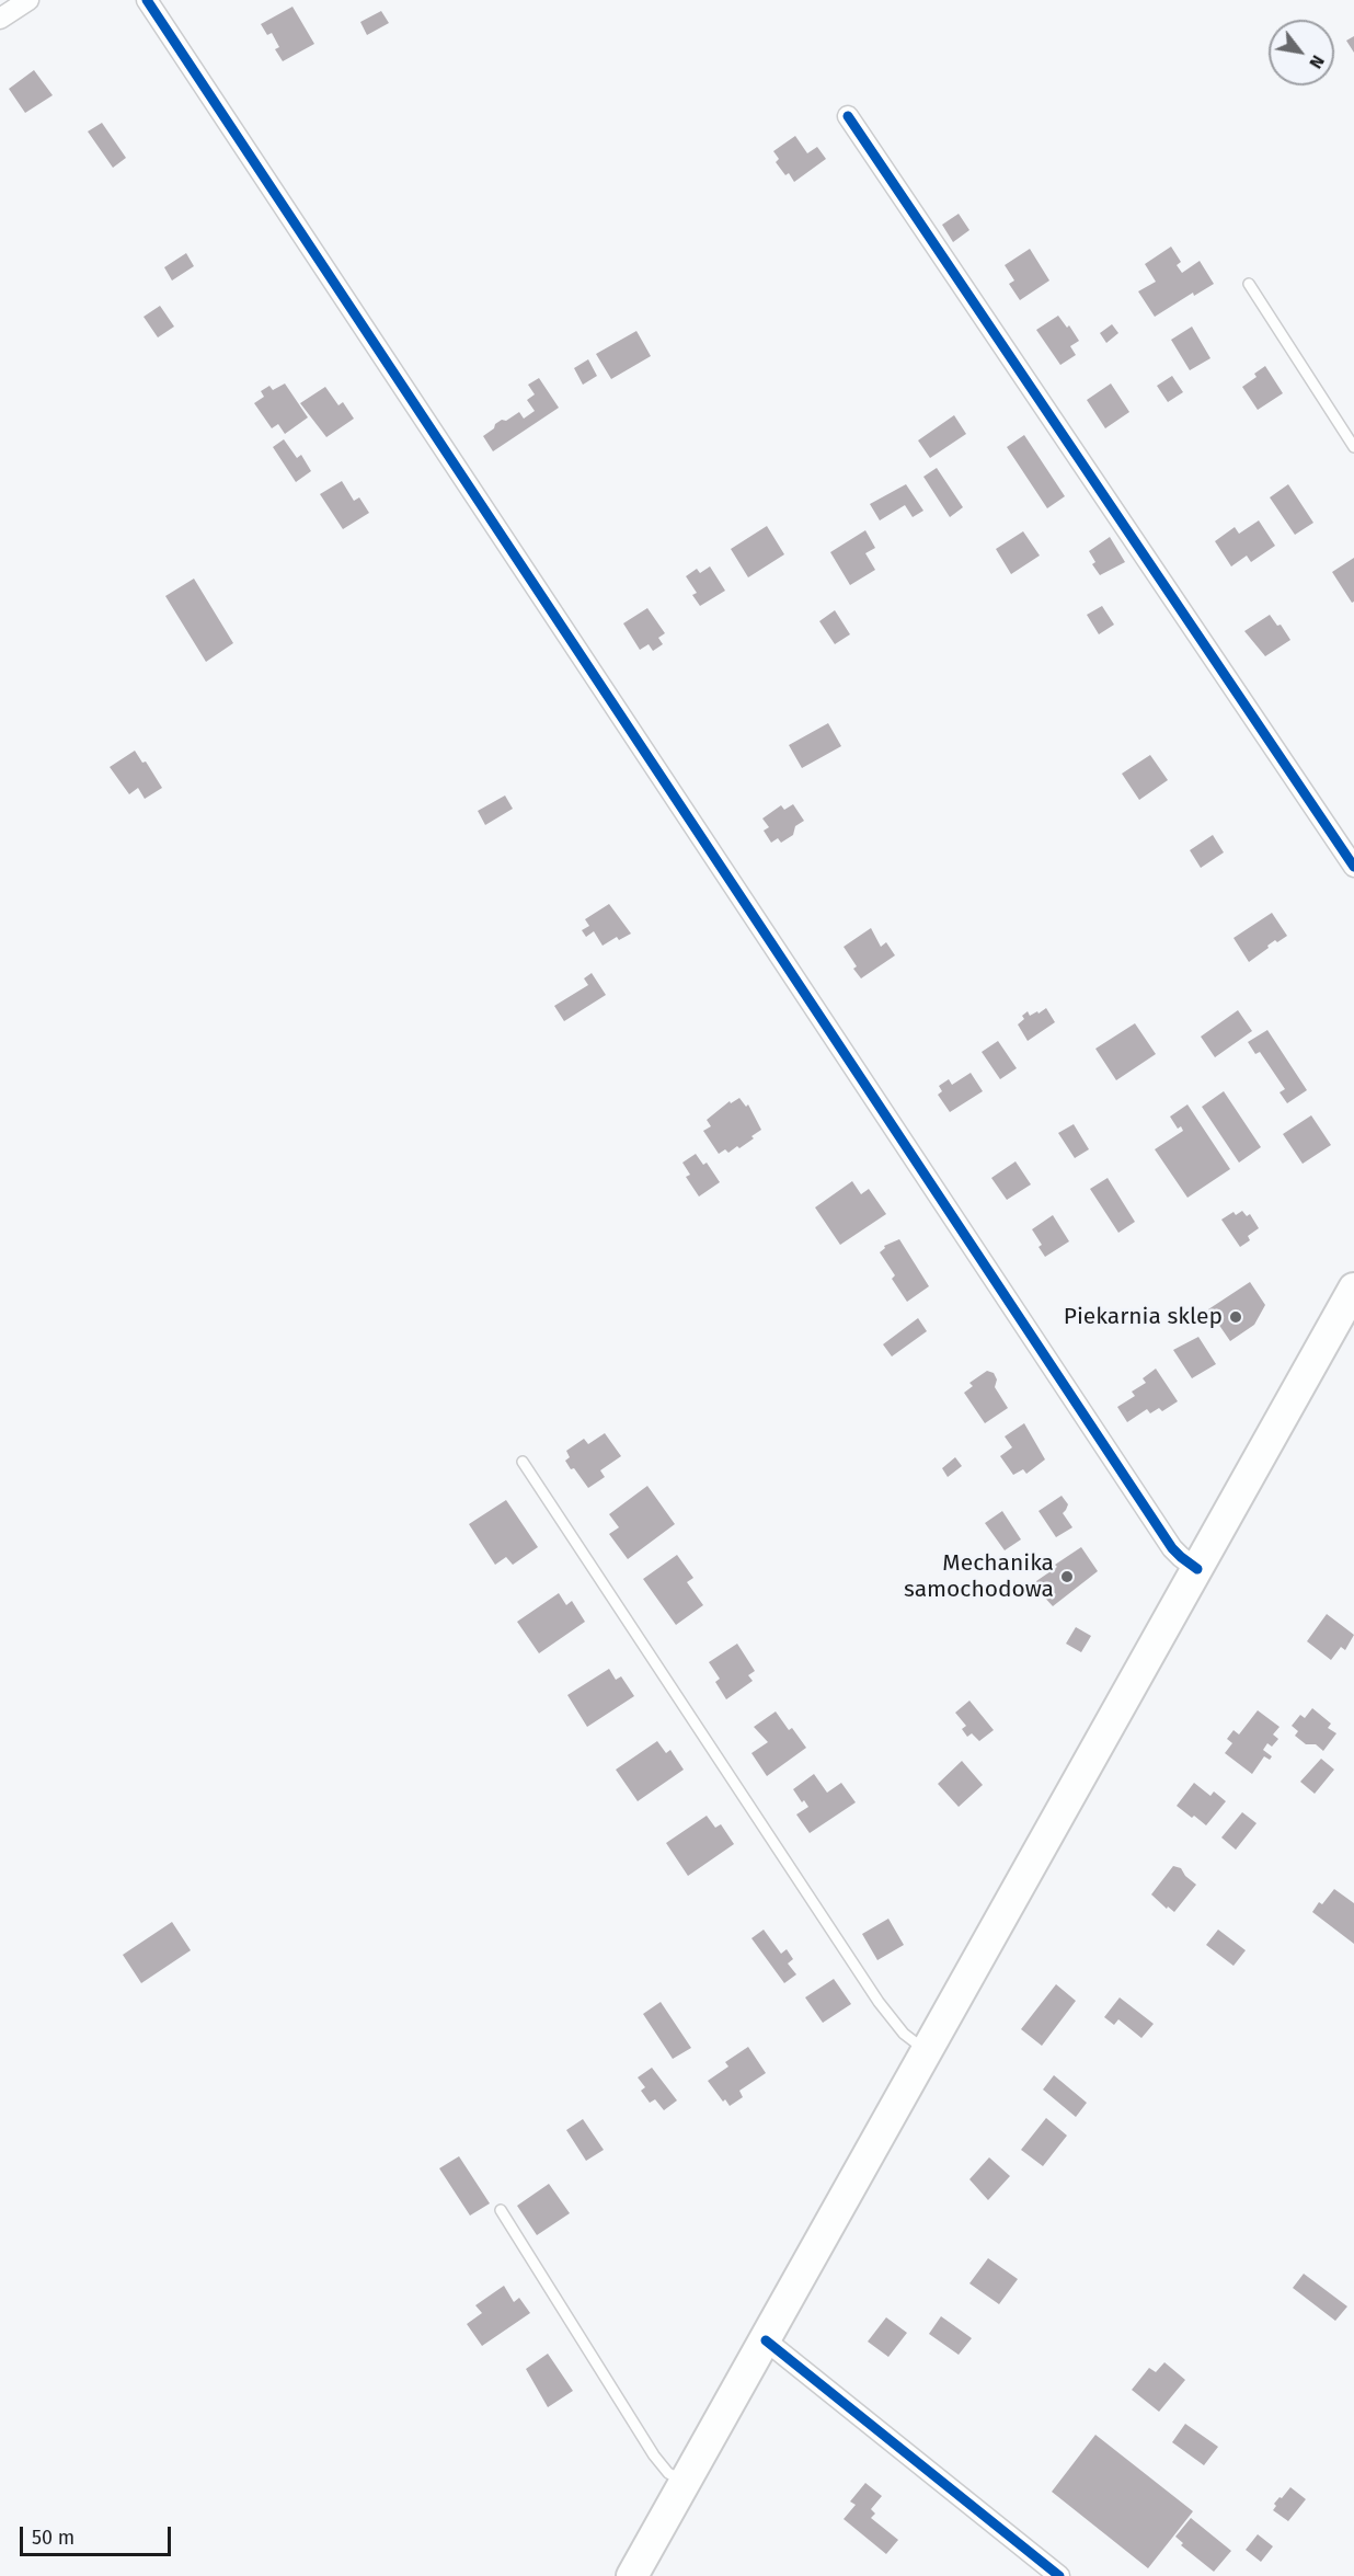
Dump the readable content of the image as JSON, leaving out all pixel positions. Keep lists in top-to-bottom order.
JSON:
{
  "places": ["Piekarnia sklep", "Mechanika samochodowa"],
  "scale_bar": "50 m",
  "north": "bottom right"
}
